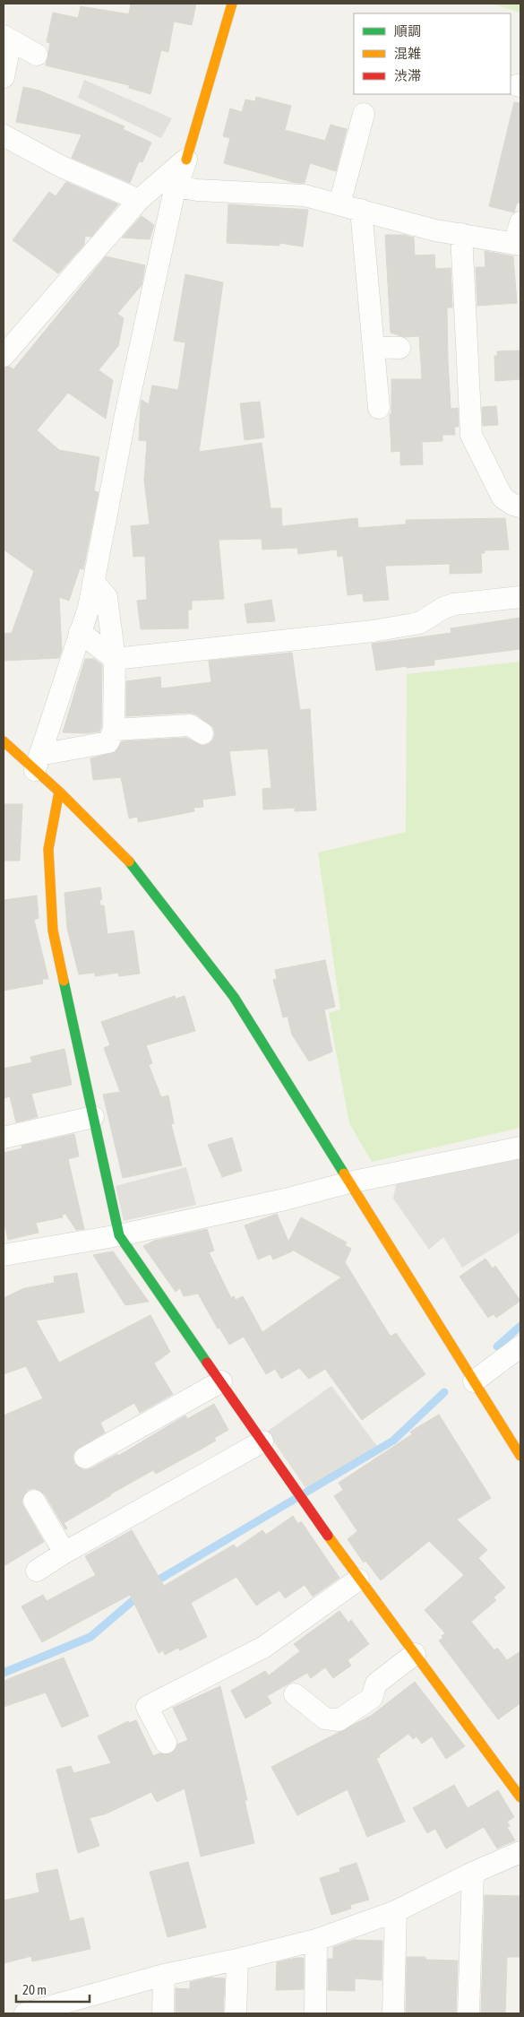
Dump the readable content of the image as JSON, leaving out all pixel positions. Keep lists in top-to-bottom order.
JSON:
{
  "legend": ["順調", "混雑", "渋滞"],
  "scale_bar": "20 m"
}
